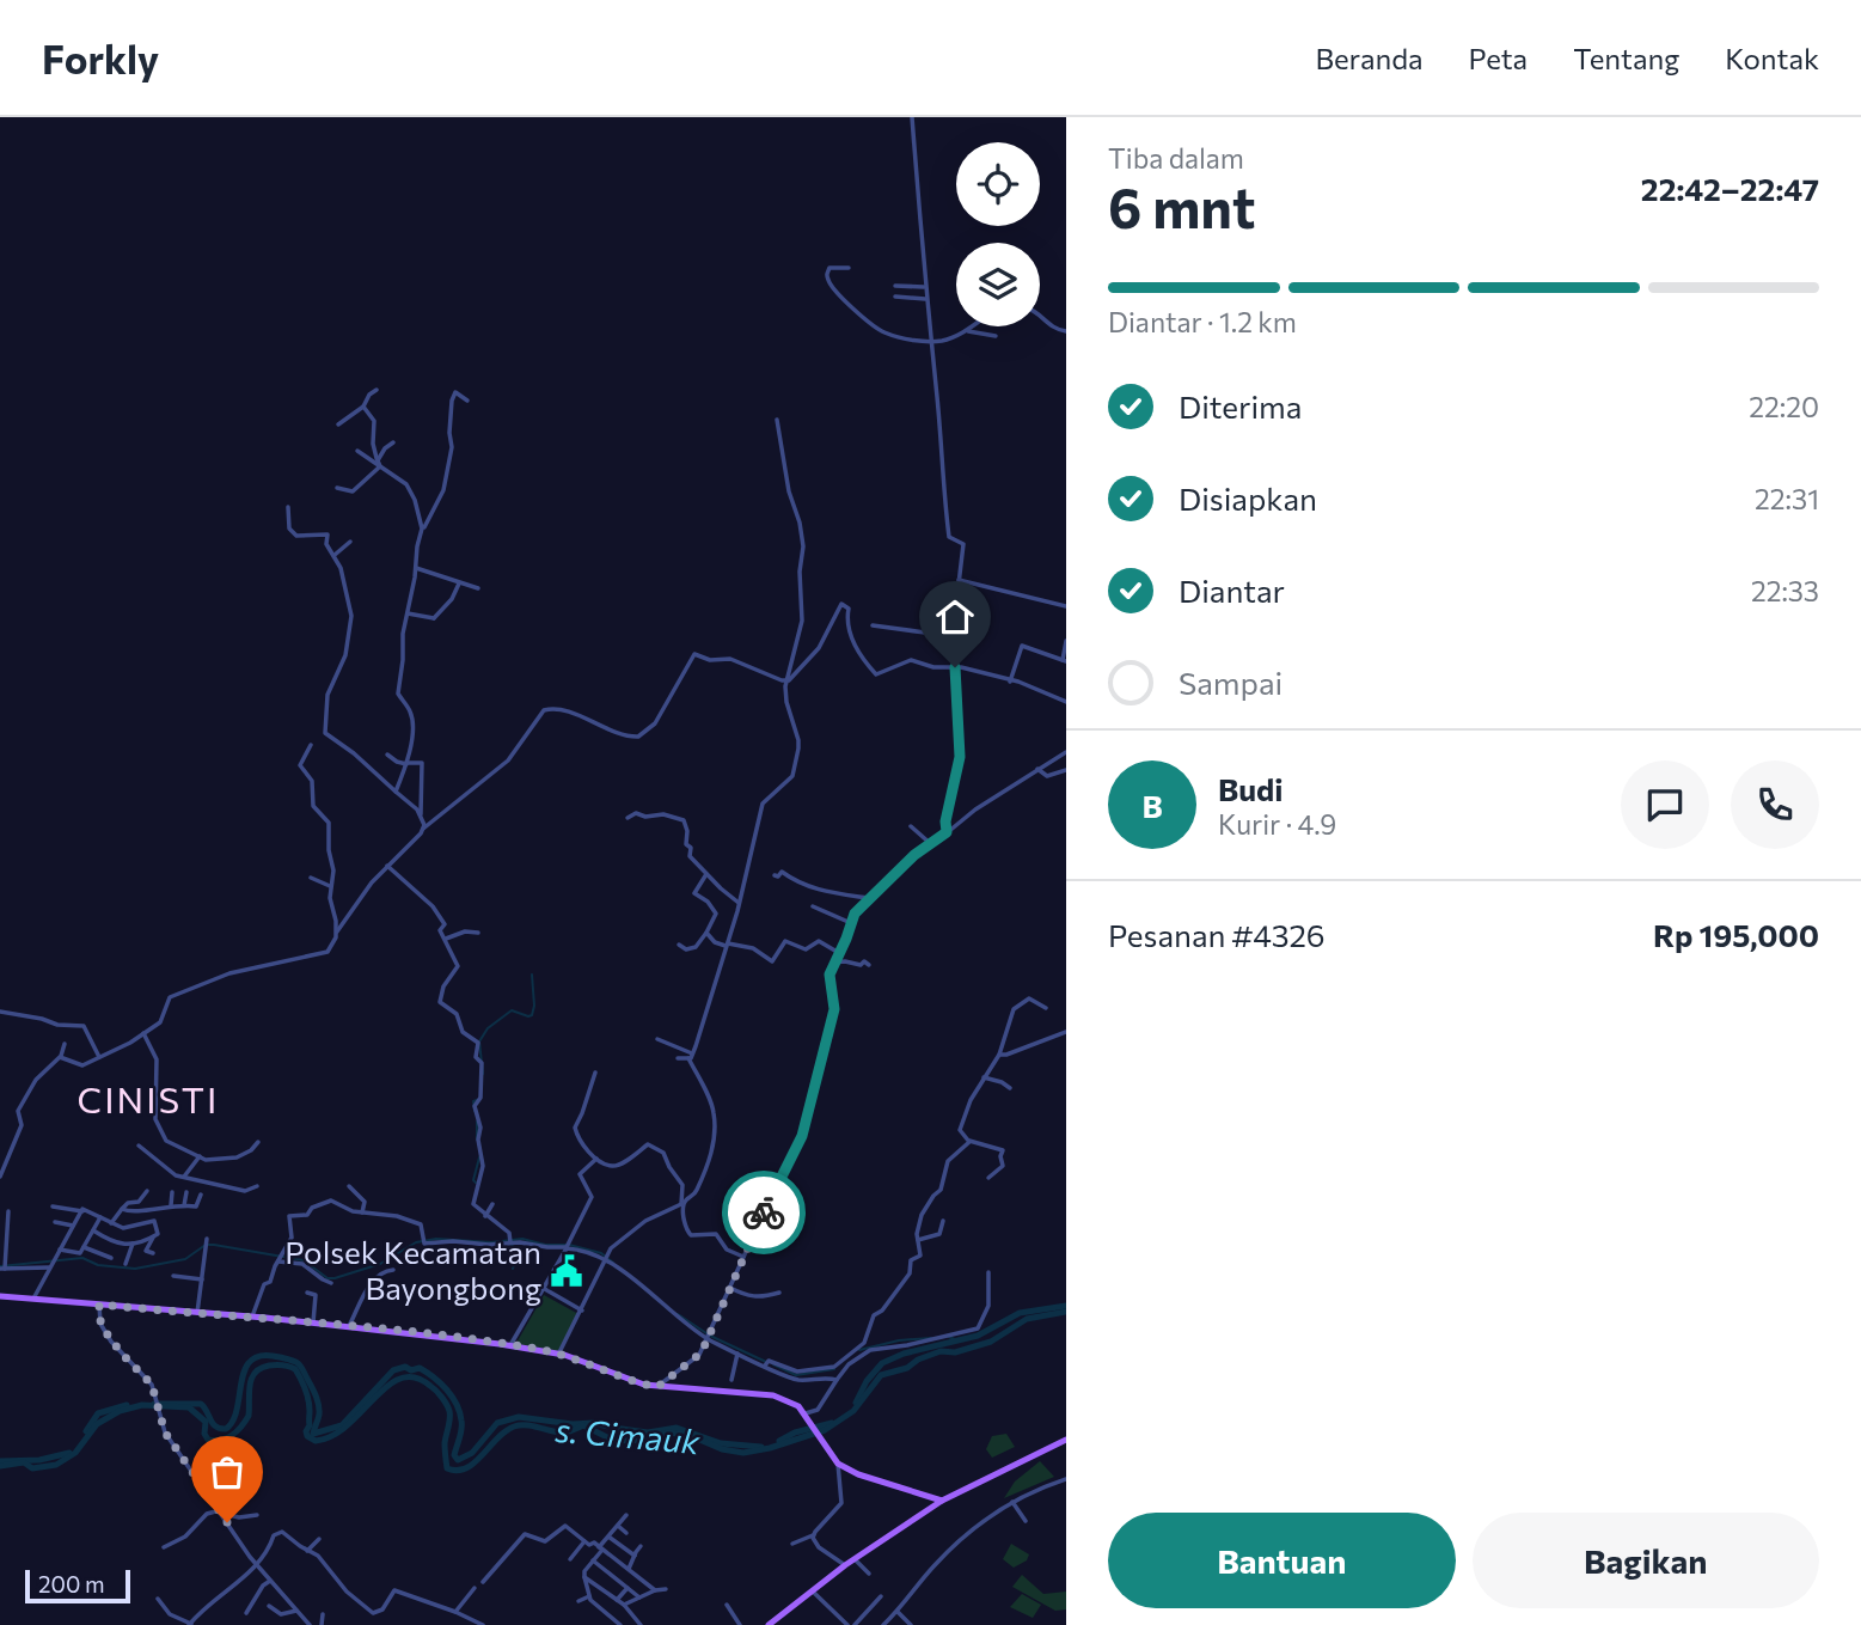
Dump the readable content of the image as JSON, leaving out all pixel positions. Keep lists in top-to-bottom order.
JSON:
{
  "districts": ["CINISTI"],
  "water": ["s. Cimauk"],
  "places": {
    "public building": ["Polsek Kecamatan Bayongbong"]
  },
  "scale_bar": "200 m",
  "page": {
    "header": "Forkly",
    "nav": [
      "Beranda",
      "Peta",
      "Tentang",
      "Kontak"
    ],
    "heading": ["6 mnt", "Tiba dalam", "22:42–22:47"],
    "panel": [
      "Budi",
      "Kurir · 4.9",
      "Pesanan #4326",
      "Rp 195,000"
    ],
    "bar": "Diantar · 1.2 km",
    "list": [
      ["Diterima", "22:20"],
      ["Disiapkan", "22:31"],
      ["Diantar", "22:33"],
      "Sampai"
    ],
    "round": "B",
    "buttons": ["Bantuan", "Bagikan"],
    "scale": "200 m"
  }
}
